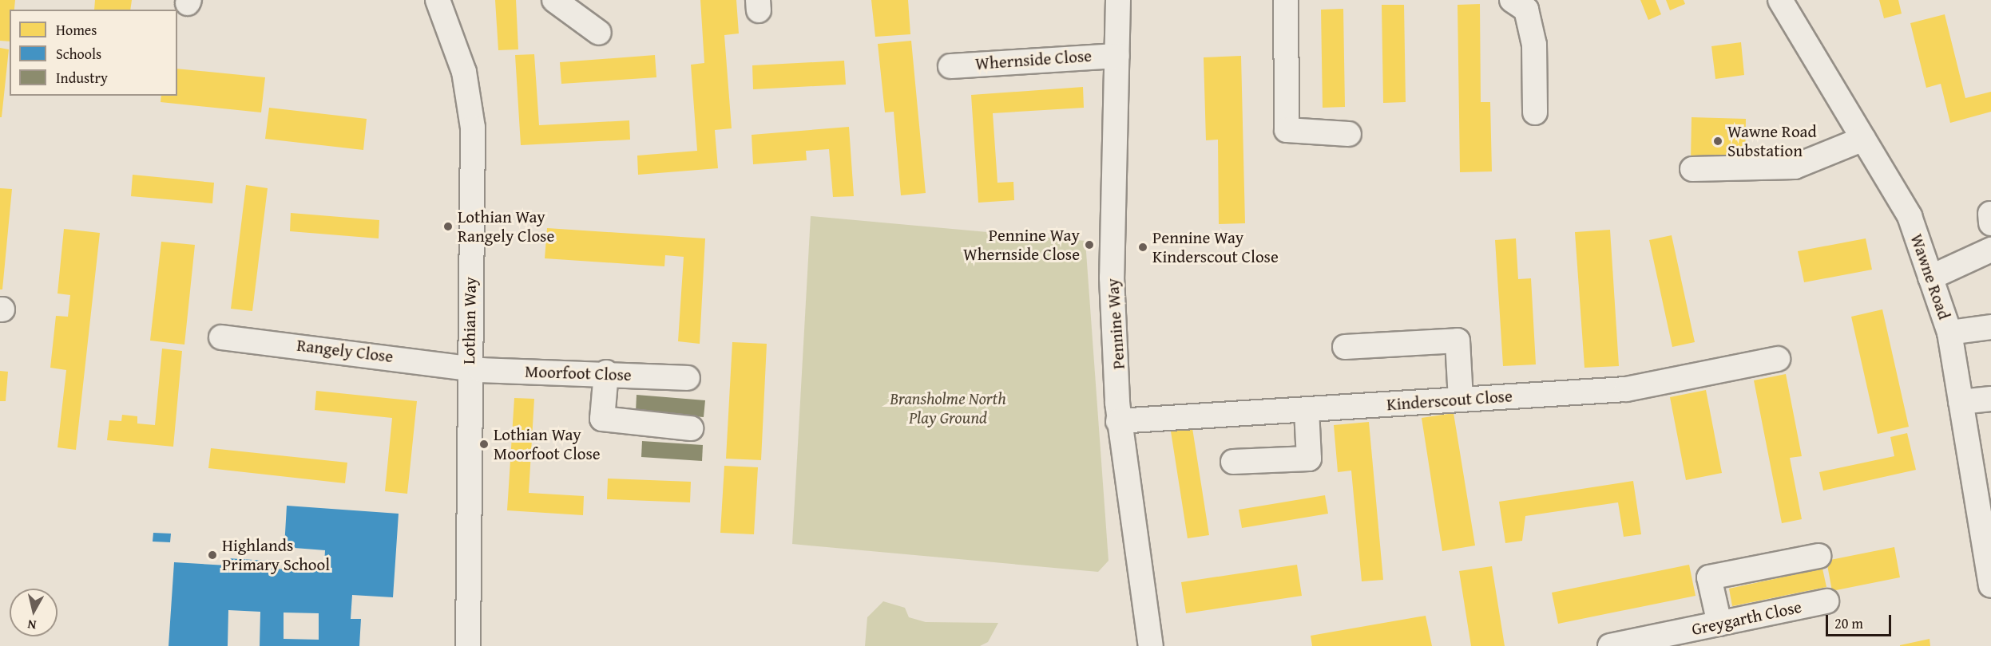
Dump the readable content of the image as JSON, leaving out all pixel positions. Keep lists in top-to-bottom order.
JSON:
{
  "streets": {
    "street": [
      "Whernside Close",
      "Wawne Road",
      "Lothian Way",
      "Pennine Way",
      "Rangely Close",
      "Moorfoot Close",
      "Kinderscout Close",
      "Greygarth Close"
    ]
  },
  "crossings": [
    ["Whernside Close", "Pennine Way"],
    ["Lothian Way", "Rangely Close"],
    ["Lothian Way", "Moorfoot Close"],
    ["Pennine Way", "Kinderscout Close"],
    ["Rangely Close", "Moorfoot Close"]
  ],
  "parks": ["Bransholme North Play Ground"],
  "places": [
    "Wawne Road Substation",
    "Lothian Way Rangely Close",
    "Pennine Way Whernside Close",
    "Pennine Way Kinderscout Close",
    "Lothian Way Moorfoot Close",
    "Highlands Primary School"
  ],
  "legend": ["Homes", "Schools", "Industry"],
  "scale_bar": "20 m",
  "north": "bottom"
}
